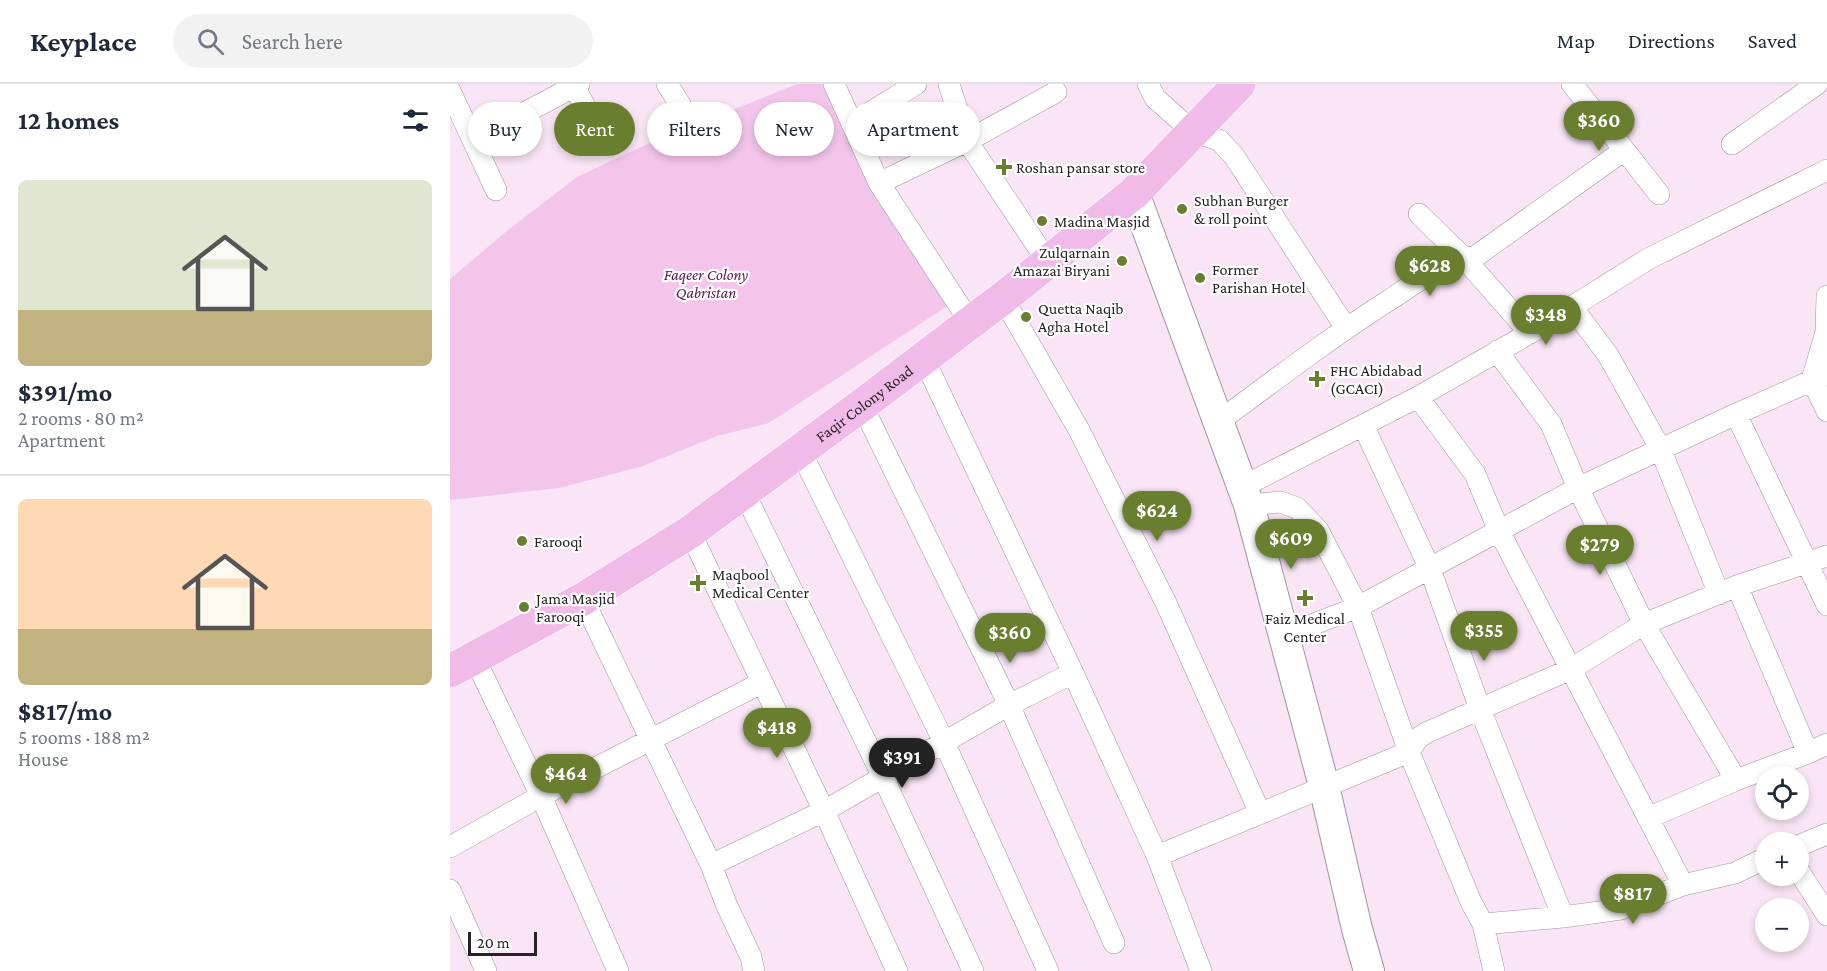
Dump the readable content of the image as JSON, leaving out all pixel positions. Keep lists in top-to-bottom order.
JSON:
{
  "streets": {
    "main road": ["Faqir Colony Road"]
  },
  "parks": ["Faqeer Colony Qabristan"],
  "places": {
    "health": [
      "Roshan pansar store",
      "FHC Abidabad (GCACI)",
      "Maqbool Medical Center",
      "Faiz Medical Center"
    ],
    "other": [
      "Subhan Burger & roll point",
      "Madina Masjid",
      "Zulqarnain Amazai Biryani",
      "Former Parishan Hotel",
      "Quetta Naqib Agha Hotel",
      "Farooqi",
      "Jama Masjid Farooqi"
    ]
  },
  "scale_bar": "20 m",
  "page": {
    "header": "Keyplace",
    "search": "Search here",
    "nav": ["Map", "Directions", "Saved"],
    "heading": "12 homes",
    "price": [
      "$360",
      "$628",
      "$348",
      "$624",
      "$609",
      "$279",
      "$355",
      "$360",
      "$418",
      "$391",
      "$464",
      "$817"
    ],
    "chip": [
      "Buy",
      "Rent",
      "Filters",
      "New",
      "Apartment"
    ],
    "list": [
      {
        "name": "$391/mo",
        "note": "2 rooms · 80 m² · Apartment"
      },
      {
        "name": "$817/mo",
        "note": "5 rooms · 188 m² · House"
      }
    ],
    "map_buttons": ["+", "−"],
    "scale": "20 m"
  }
}
